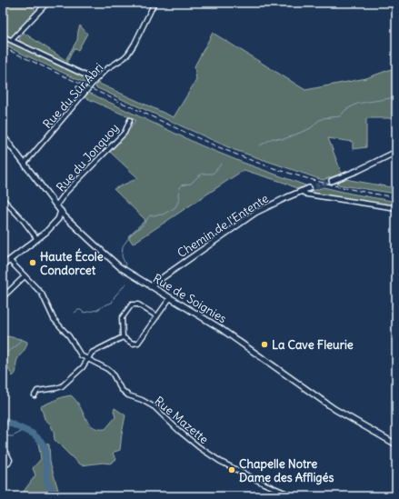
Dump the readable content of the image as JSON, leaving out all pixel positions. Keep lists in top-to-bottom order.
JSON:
{
  "streets": {
    "street": [
      "Rue du Sûr Abri",
      "Rue du Jonquoy",
      "Chemin de l'Entente",
      "Rue de Soignies",
      "Rue Mazette"
    ]
  },
  "crossings": [
    ["Rue du Sûr Abri", "Rue de Soignies"],
    ["Rue du Jonquoy", "Rue de Soignies"],
    ["Chemin de l'Entente", "Rue de Soignies"]
  ],
  "places": ["Haute École Condorcet", "La Cave Fleurie", "Chapelle Notre Dame des Affligés"]
}
